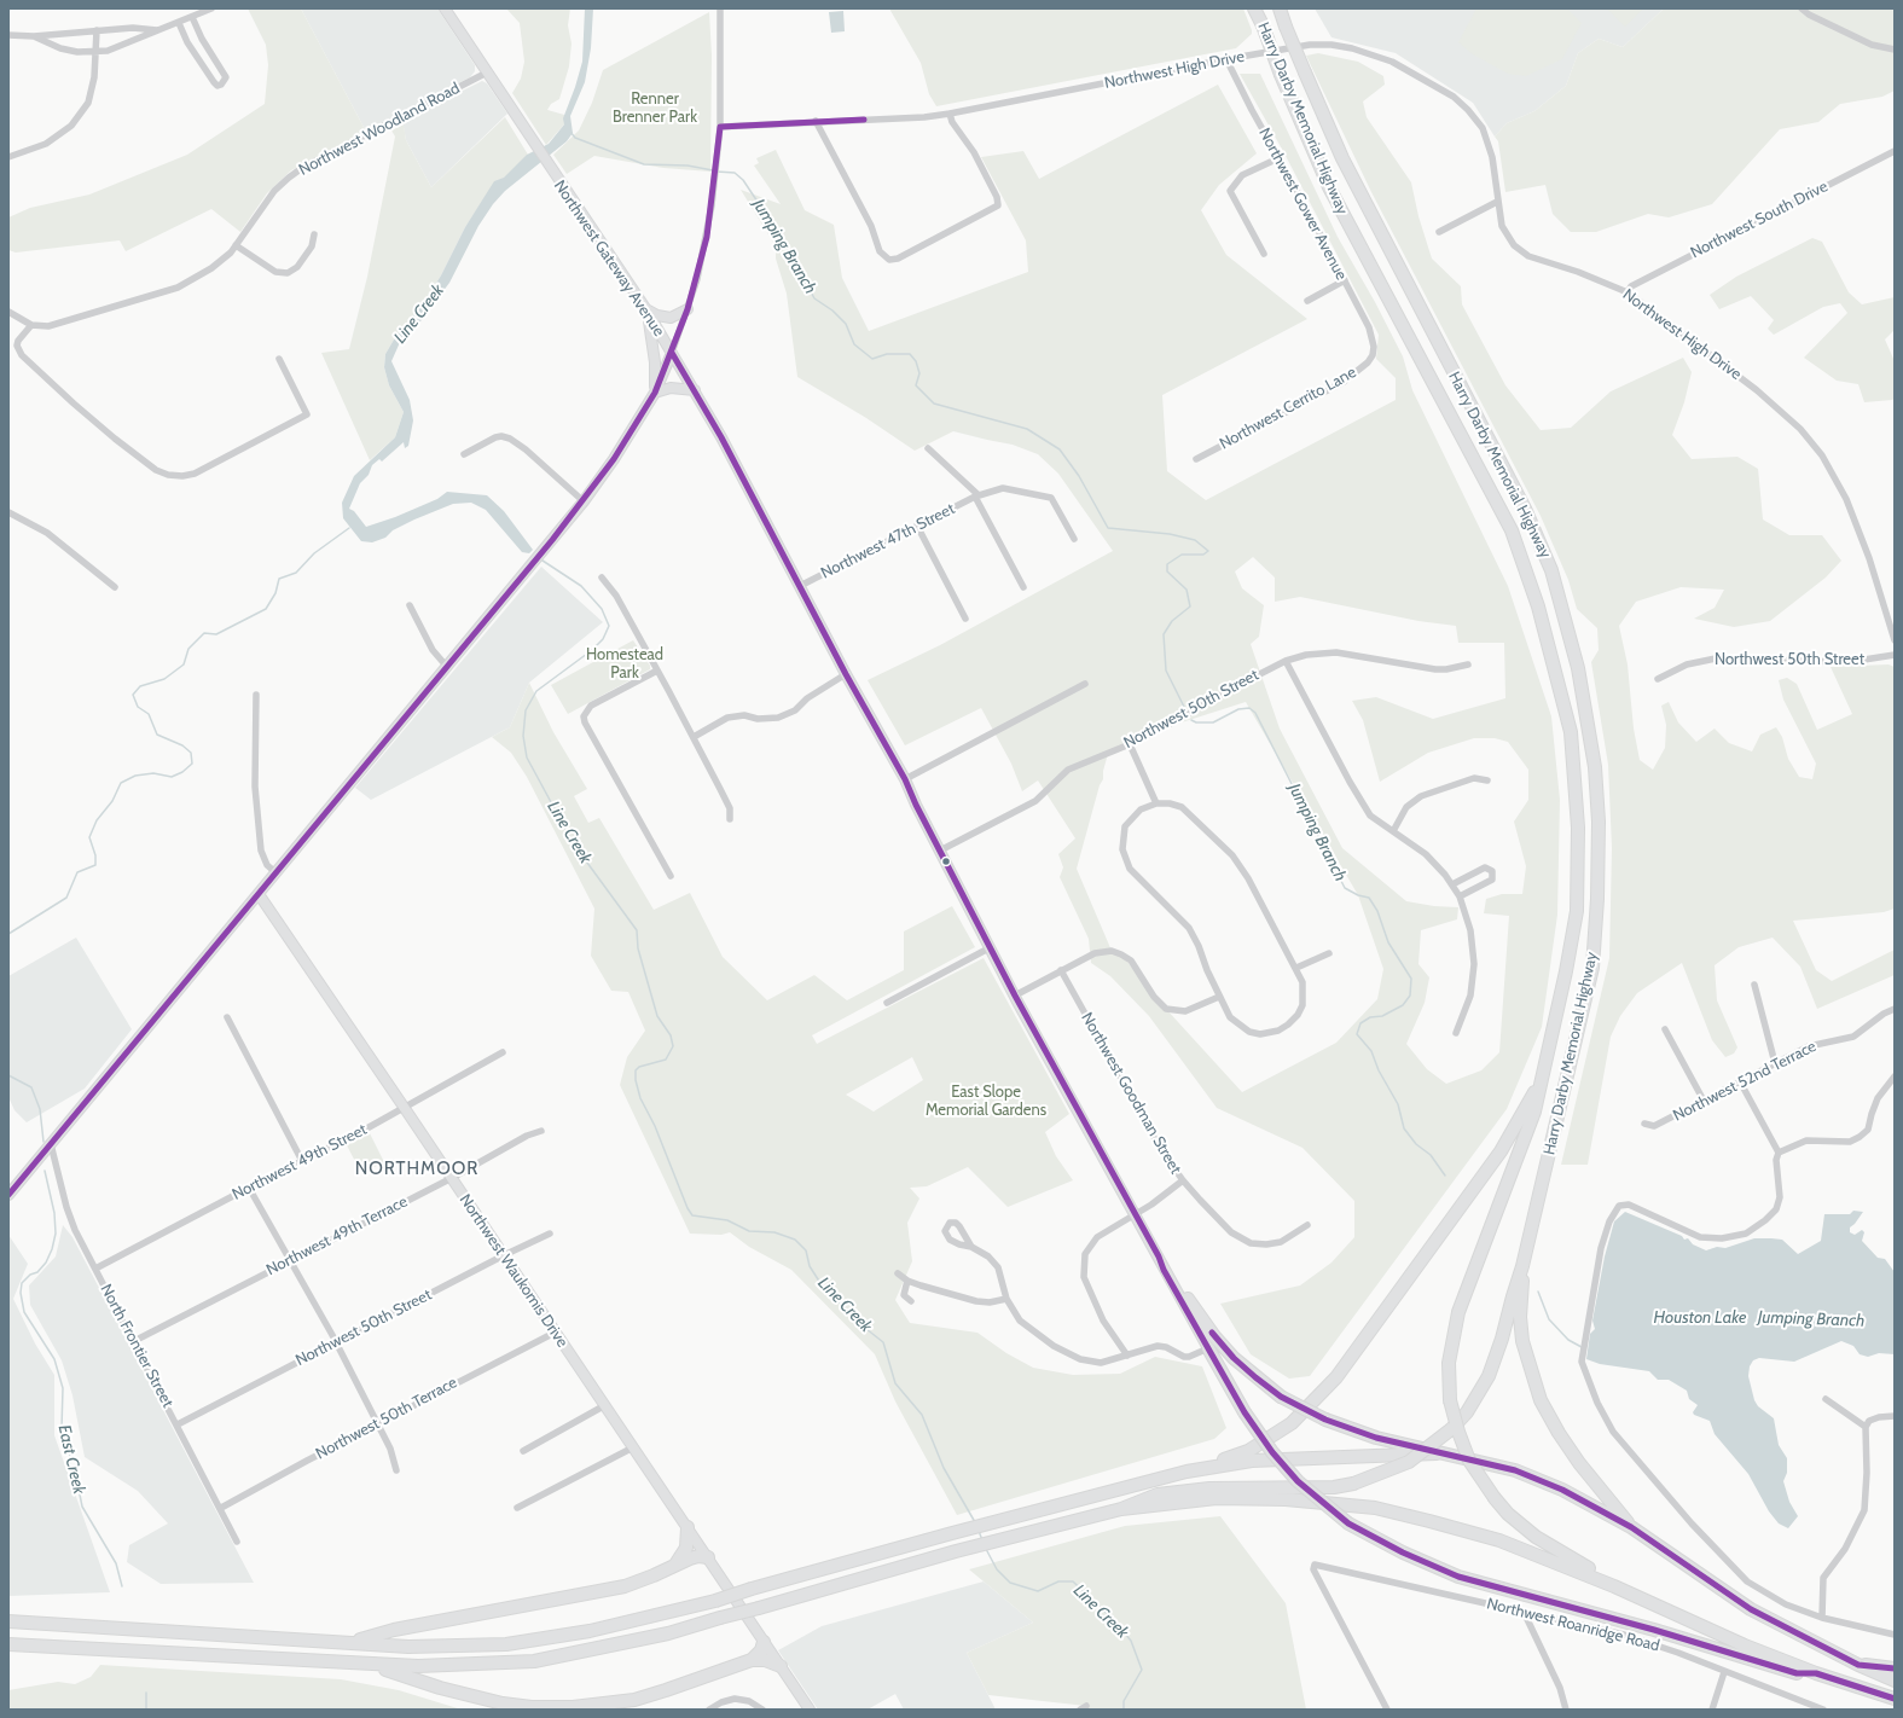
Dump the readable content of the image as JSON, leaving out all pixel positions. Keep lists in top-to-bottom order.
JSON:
{
  "streets": {
    "highway": ["Harry Darby Memorial Highway"],
    "main road": ["Northwest Gateway Avenue", "Northwest Waukomis Drive"],
    "street": [
      "Northwest High Drive",
      "Northwest Woodland Road",
      "Northwest Gower Avenue",
      "Northwest South Drive",
      "Northwest Cerrito Lane",
      "Northwest 47th Street",
      "Northwest 50th Street",
      "Northwest 52nd Terrace",
      "Northwest Goodman Street",
      "Northwest 49th Street",
      "Northwest 49th Terrace",
      "North Frontier Street",
      "Northwest 50th Terrace",
      "Northwest Roanridge Road"
    ]
  },
  "crossings": [
    ["Northwest High Drive", "Northwest Gower Avenue"],
    ["Northwest High Drive", "Northwest South Drive"],
    ["Northwest Woodland Road", "Northwest Gateway Avenue"],
    ["Northwest Gower Avenue", "Northwest Cerrito Lane"],
    ["Northwest Gateway Avenue", "Northwest 47th Street"],
    ["Northwest Gateway Avenue", "Northwest 50th Street"],
    ["Northwest 50th Street", "Northwest Waukomis Drive"],
    ["Northwest 50th Street", "North Frontier Street"],
    ["Northwest 49th Street", "Northwest Waukomis Drive"],
    ["Northwest 49th Street", "North Frontier Street"],
    ["Northwest 49th Terrace", "Northwest Waukomis Drive"],
    ["Northwest 49th Terrace", "North Frontier Street"],
    ["Northwest Waukomis Drive", "Northwest 50th Terrace"],
    ["North Frontier Street", "Northwest 50th Terrace"]
  ],
  "districts": ["NORTHMOOR"],
  "water": [
    "Jumping Branch",
    "Line Creek",
    "Houston Lake",
    "East Creek"
  ],
  "parks": ["Renner Brenner Park", "Homestead Park", "East Slope Memorial Gardens"]
}
